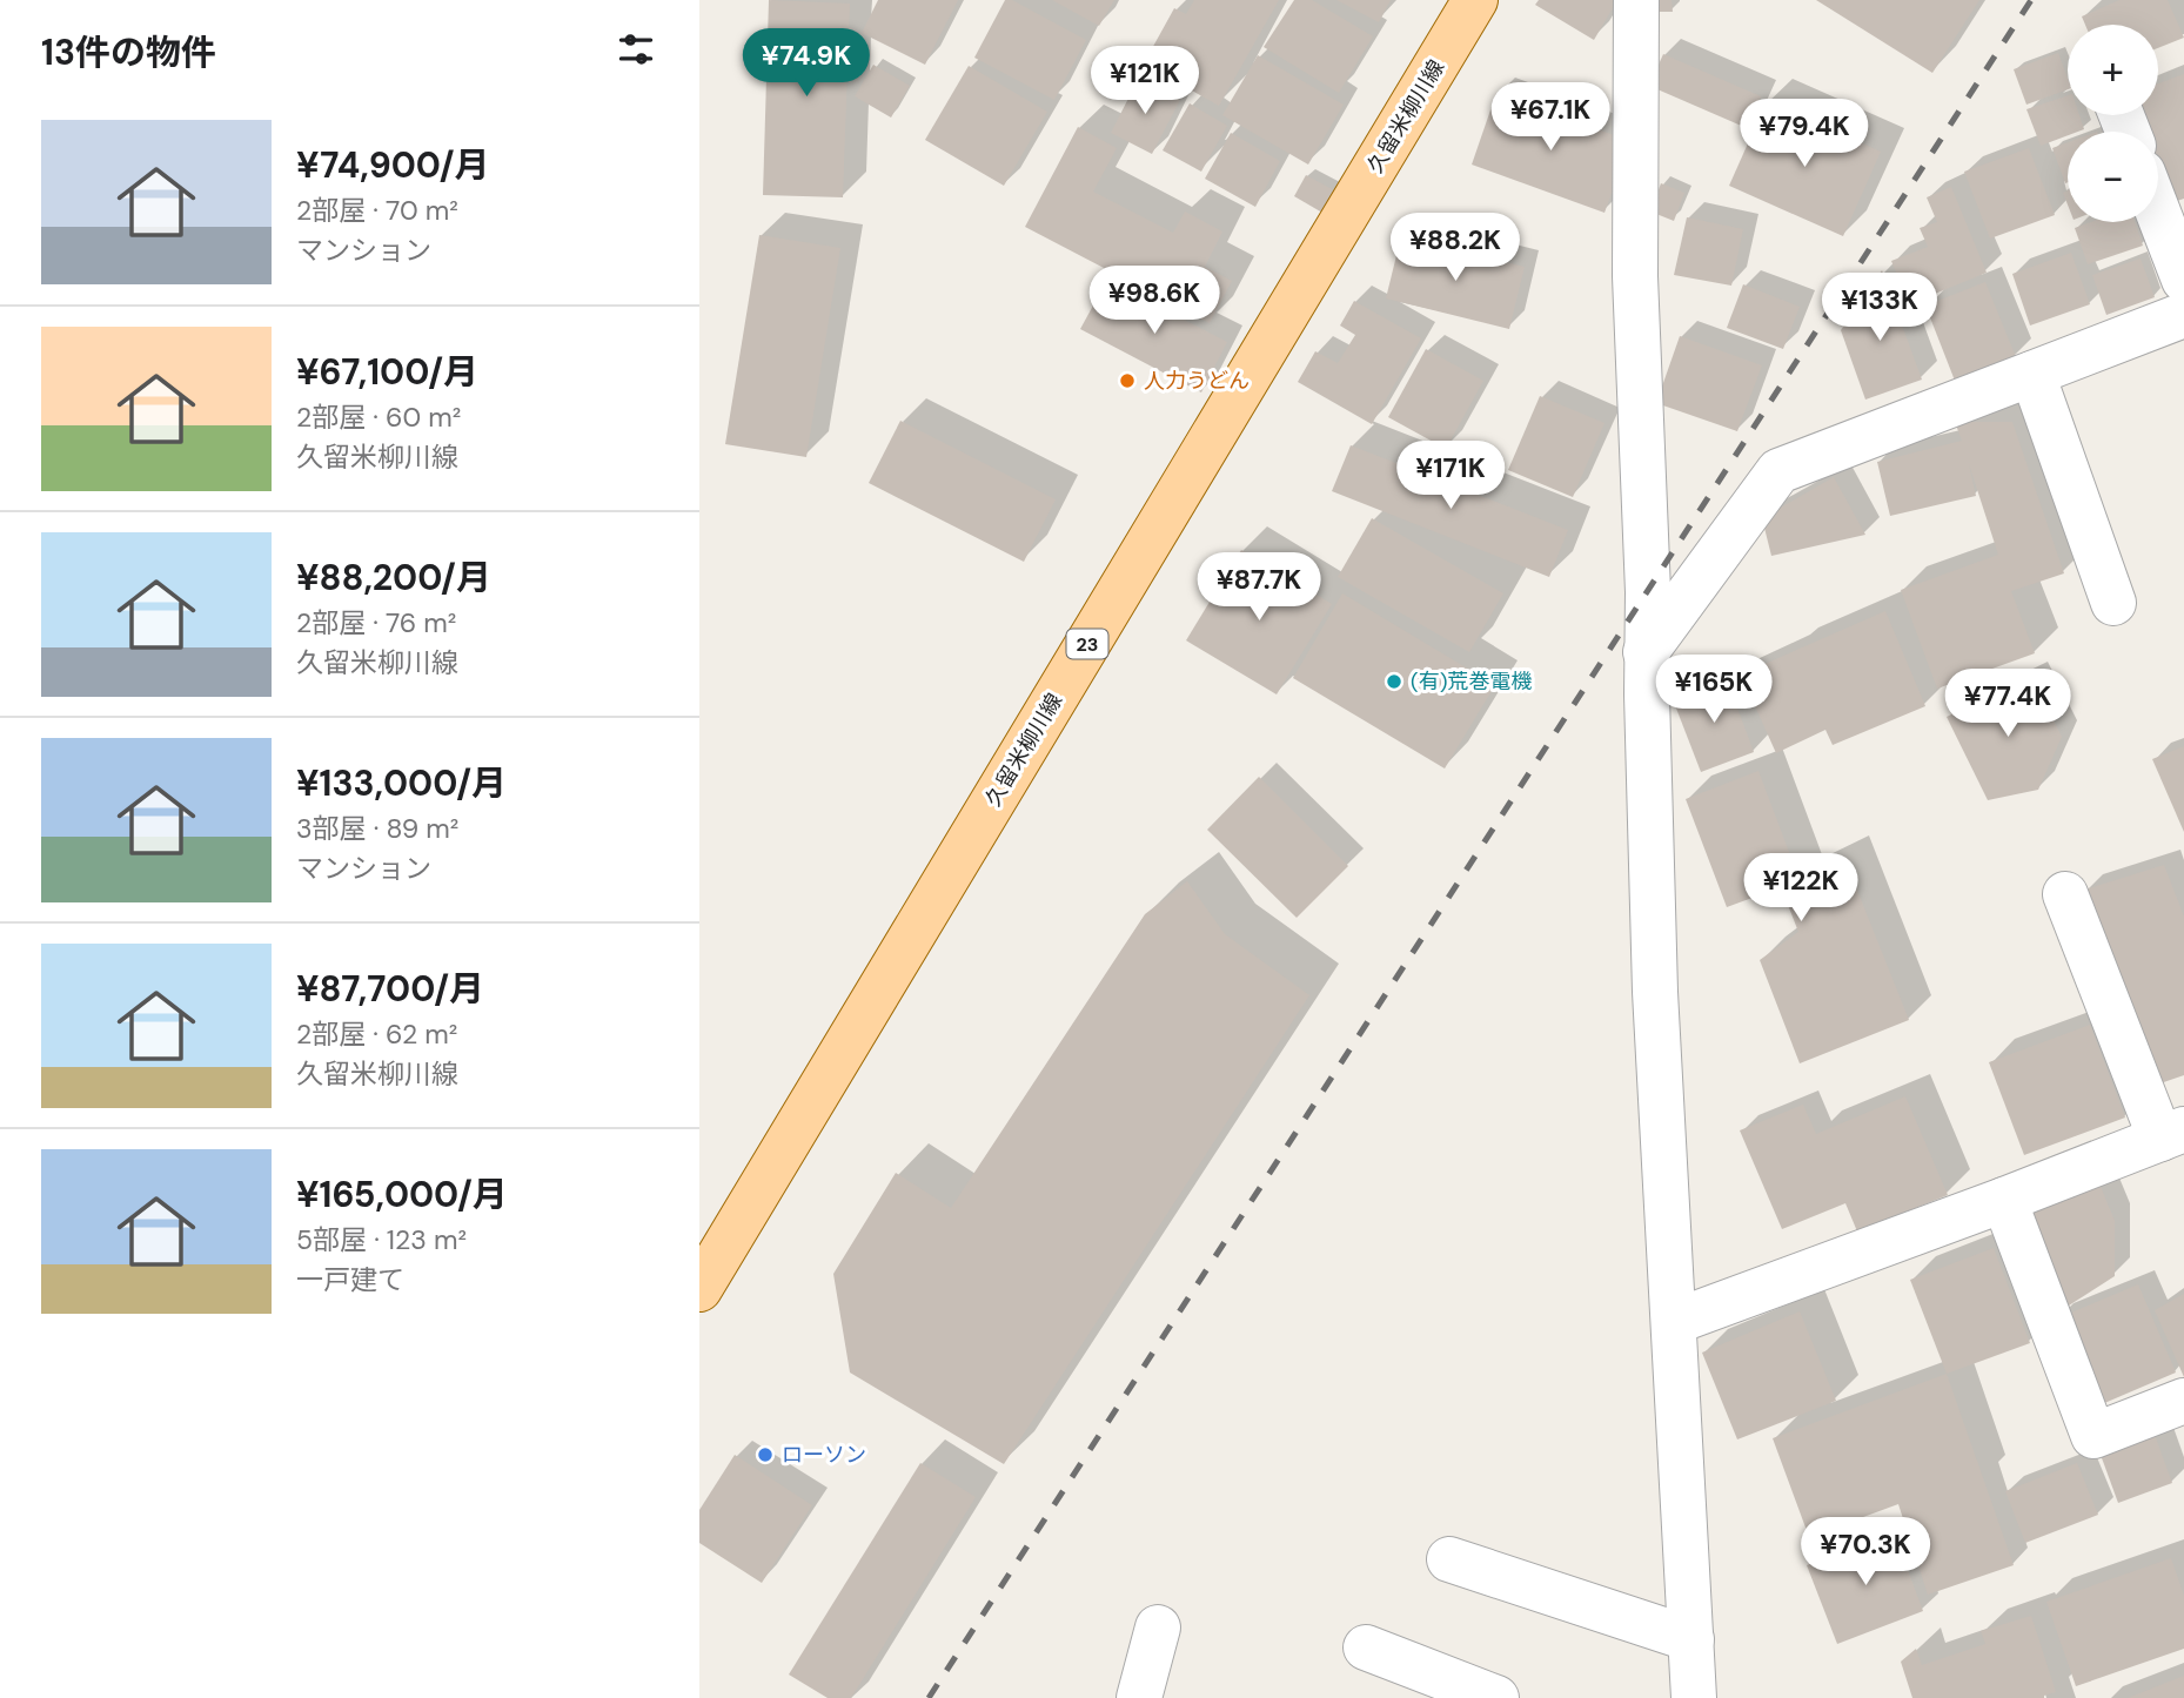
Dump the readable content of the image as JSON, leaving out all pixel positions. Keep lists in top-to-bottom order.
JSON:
{
  "streets": {
    "main road": ["久留米柳川線", "23"]
  },
  "places": ["人力うどん", "(有)荒巻電機", "ローソン"],
  "page": {
    "heading": "13件の物件",
    "map_buttons": ["+", "−"],
    "price": [
      "¥74.9K",
      "¥121K",
      "¥67.1K",
      "¥79.4K",
      "¥88.2K",
      "¥98.6K",
      "¥133K",
      "¥171K",
      "¥87.7K",
      "¥165K",
      "¥77.4K",
      "¥122K",
      "¥70.3K"
    ],
    "list": [
      {
        "name": "¥74,900/月",
        "note": "2部屋 · 70 m² · マンション"
      },
      {
        "name": "¥67,100/月",
        "note": "2部屋 · 60 m² · 久留米柳川線"
      },
      {
        "name": "¥88,200/月",
        "note": "2部屋 · 76 m² · 久留米柳川線"
      },
      {
        "name": "¥133,000/月",
        "note": "3部屋 · 89 m² · マンション"
      },
      {
        "name": "¥87,700/月",
        "note": "2部屋 · 62 m² · 久留米柳川線"
      },
      {
        "name": "¥165,000/月",
        "note": "5部屋 · 123 m² · 一戸建て"
      }
    ]
  }
}
